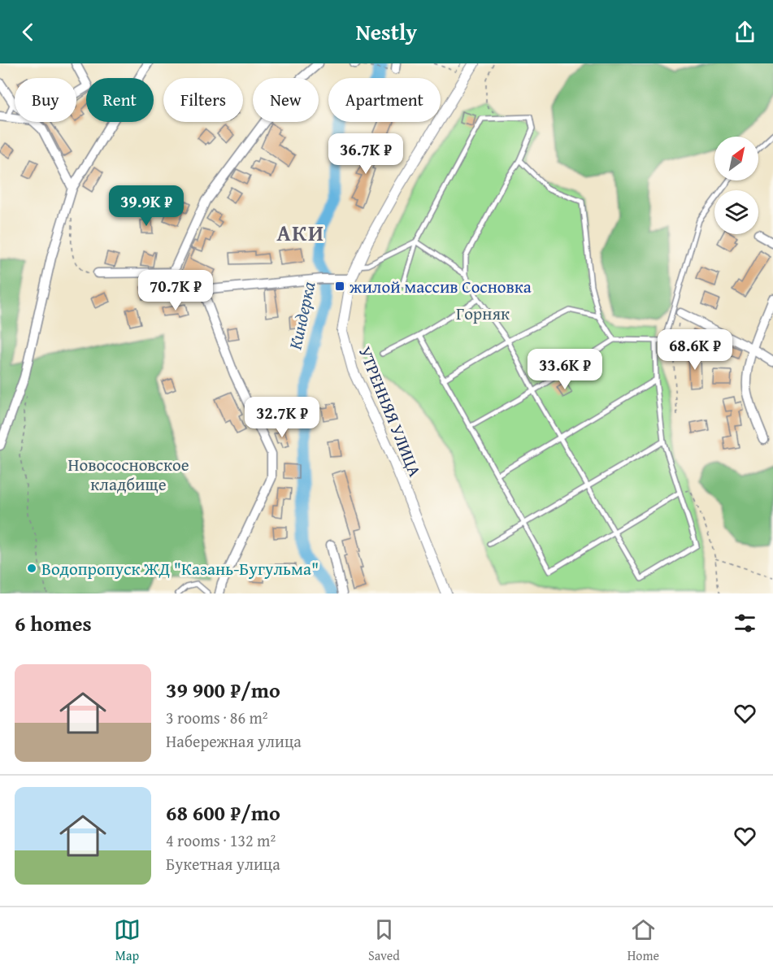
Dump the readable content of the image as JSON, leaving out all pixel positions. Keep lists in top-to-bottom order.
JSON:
{
  "streets": {
    "street": ["УТРЕННЯЯ УЛИЦА"]
  },
  "districts": ["АКИ"],
  "water": ["Киндерка"],
  "parks": ["Горняк", "Новососновское кладбище"],
  "places": {
    "transit": ["жилой массив Сосновка"],
    "other": ["Водопропуск ЖД \"Казань-Бугульма\""]
  },
  "north": "top right",
  "page": {
    "header": "Nestly",
    "chip": [
      "Buy",
      "Rent",
      "Filters",
      "New",
      "Apartment"
    ],
    "price": [
      "36.7K ₽",
      "39.9K ₽",
      "70.7K ₽",
      "68.6K ₽",
      "33.6K ₽",
      "32.7K ₽"
    ],
    "heading": "6 homes",
    "list": [
      {
        "name": "39 900 ₽/mo",
        "note": "3 rooms · 86 m² · Набережная улица"
      },
      {
        "name": "68 600 ₽/mo",
        "note": "4 rooms · 132 m² · Букетная улица"
      }
    ],
    "tabs": ["Map", "Saved", "Home"]
  }
}
